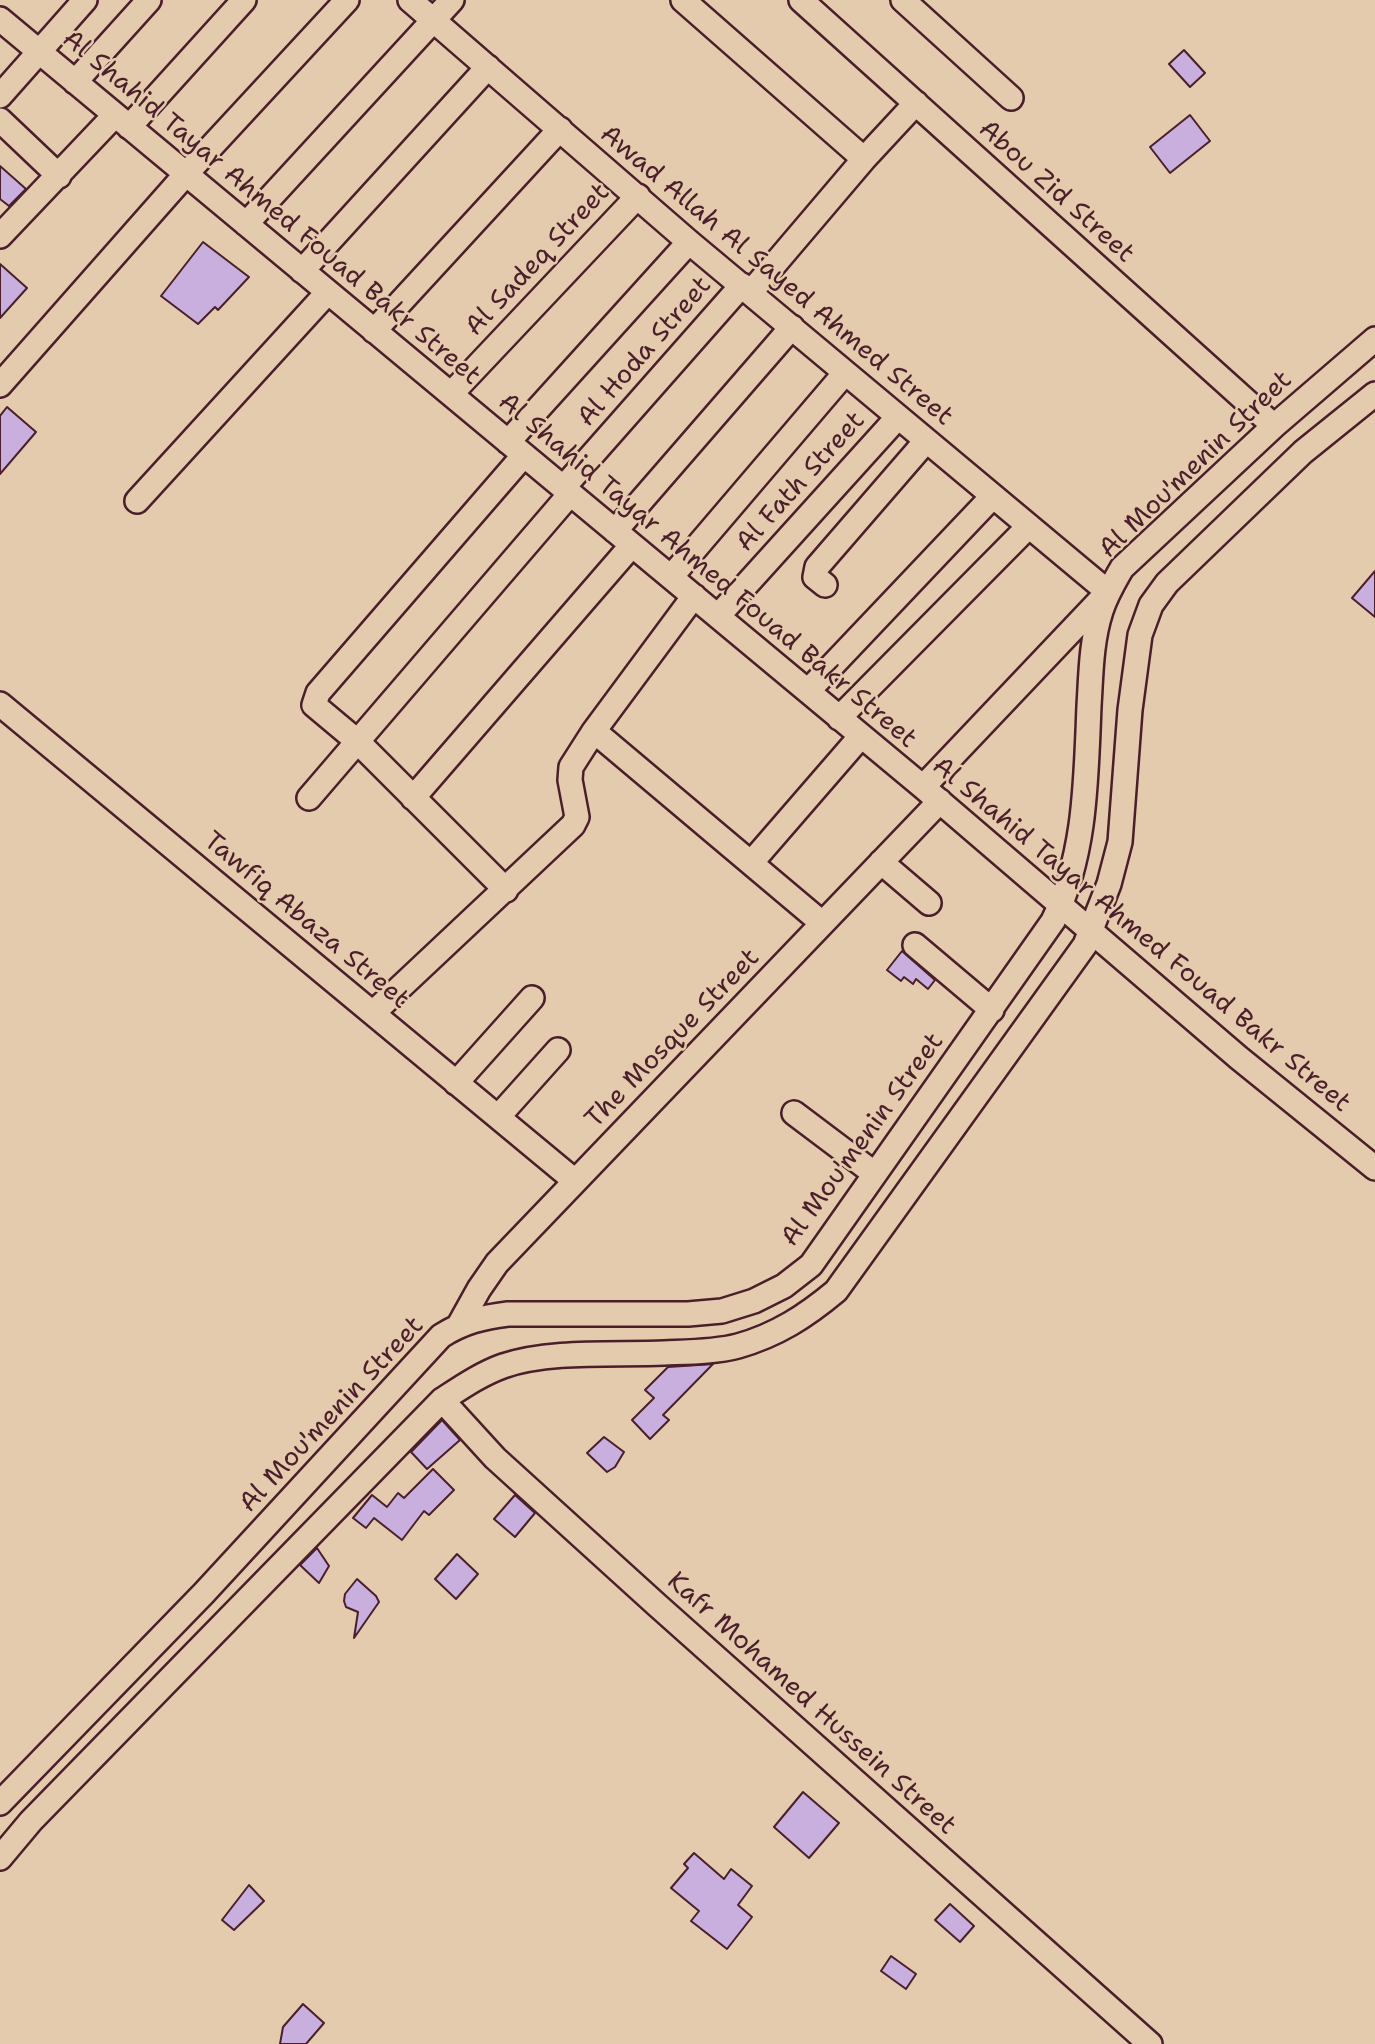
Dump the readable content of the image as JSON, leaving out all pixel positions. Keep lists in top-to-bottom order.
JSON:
{
  "streets": {
    "street": [
      "Abou Zid Street",
      "Al Shahid Tayar Ahmed Fouad Bakr Street",
      "Al Sadeq Street",
      "Awad Allah Al Sayed Ahmed Street",
      "Al Hoda Street",
      "Al Mou'menin Street",
      "Al Fath Street",
      "Tawfiq Abaza Street",
      "The Mosque Street",
      "Kafr Mohamed Hussein Street"
    ]
  },
  "crossings": [
    ["Abou Zid Street", "Al Hoda Street"],
    ["Abou Zid Street", "Al Mou'menin Street"],
    ["Al Shahid Tayar Ahmed Fouad Bakr Street", "Al Sadeq Street"],
    ["Al Shahid Tayar Ahmed Fouad Bakr Street", "Al Hoda Street"],
    ["Al Shahid Tayar Ahmed Fouad Bakr Street", "Al Mou'menin Street"],
    ["Al Shahid Tayar Ahmed Fouad Bakr Street", "Al Fath Street"],
    ["Al Shahid Tayar Ahmed Fouad Bakr Street", "The Mosque Street"],
    ["Al Sadeq Street", "Awad Allah Al Sayed Ahmed Street"],
    ["Awad Allah Al Sayed Ahmed Street", "Al Hoda Street"],
    ["Awad Allah Al Sayed Ahmed Street", "Al Mou'menin Street"],
    ["Awad Allah Al Sayed Ahmed Street", "Al Fath Street"],
    ["Awad Allah Al Sayed Ahmed Street", "The Mosque Street"],
    ["Al Mou'menin Street", "The Mosque Street"],
    ["Tawfiq Abaza Street", "The Mosque Street"]
  ]
}
